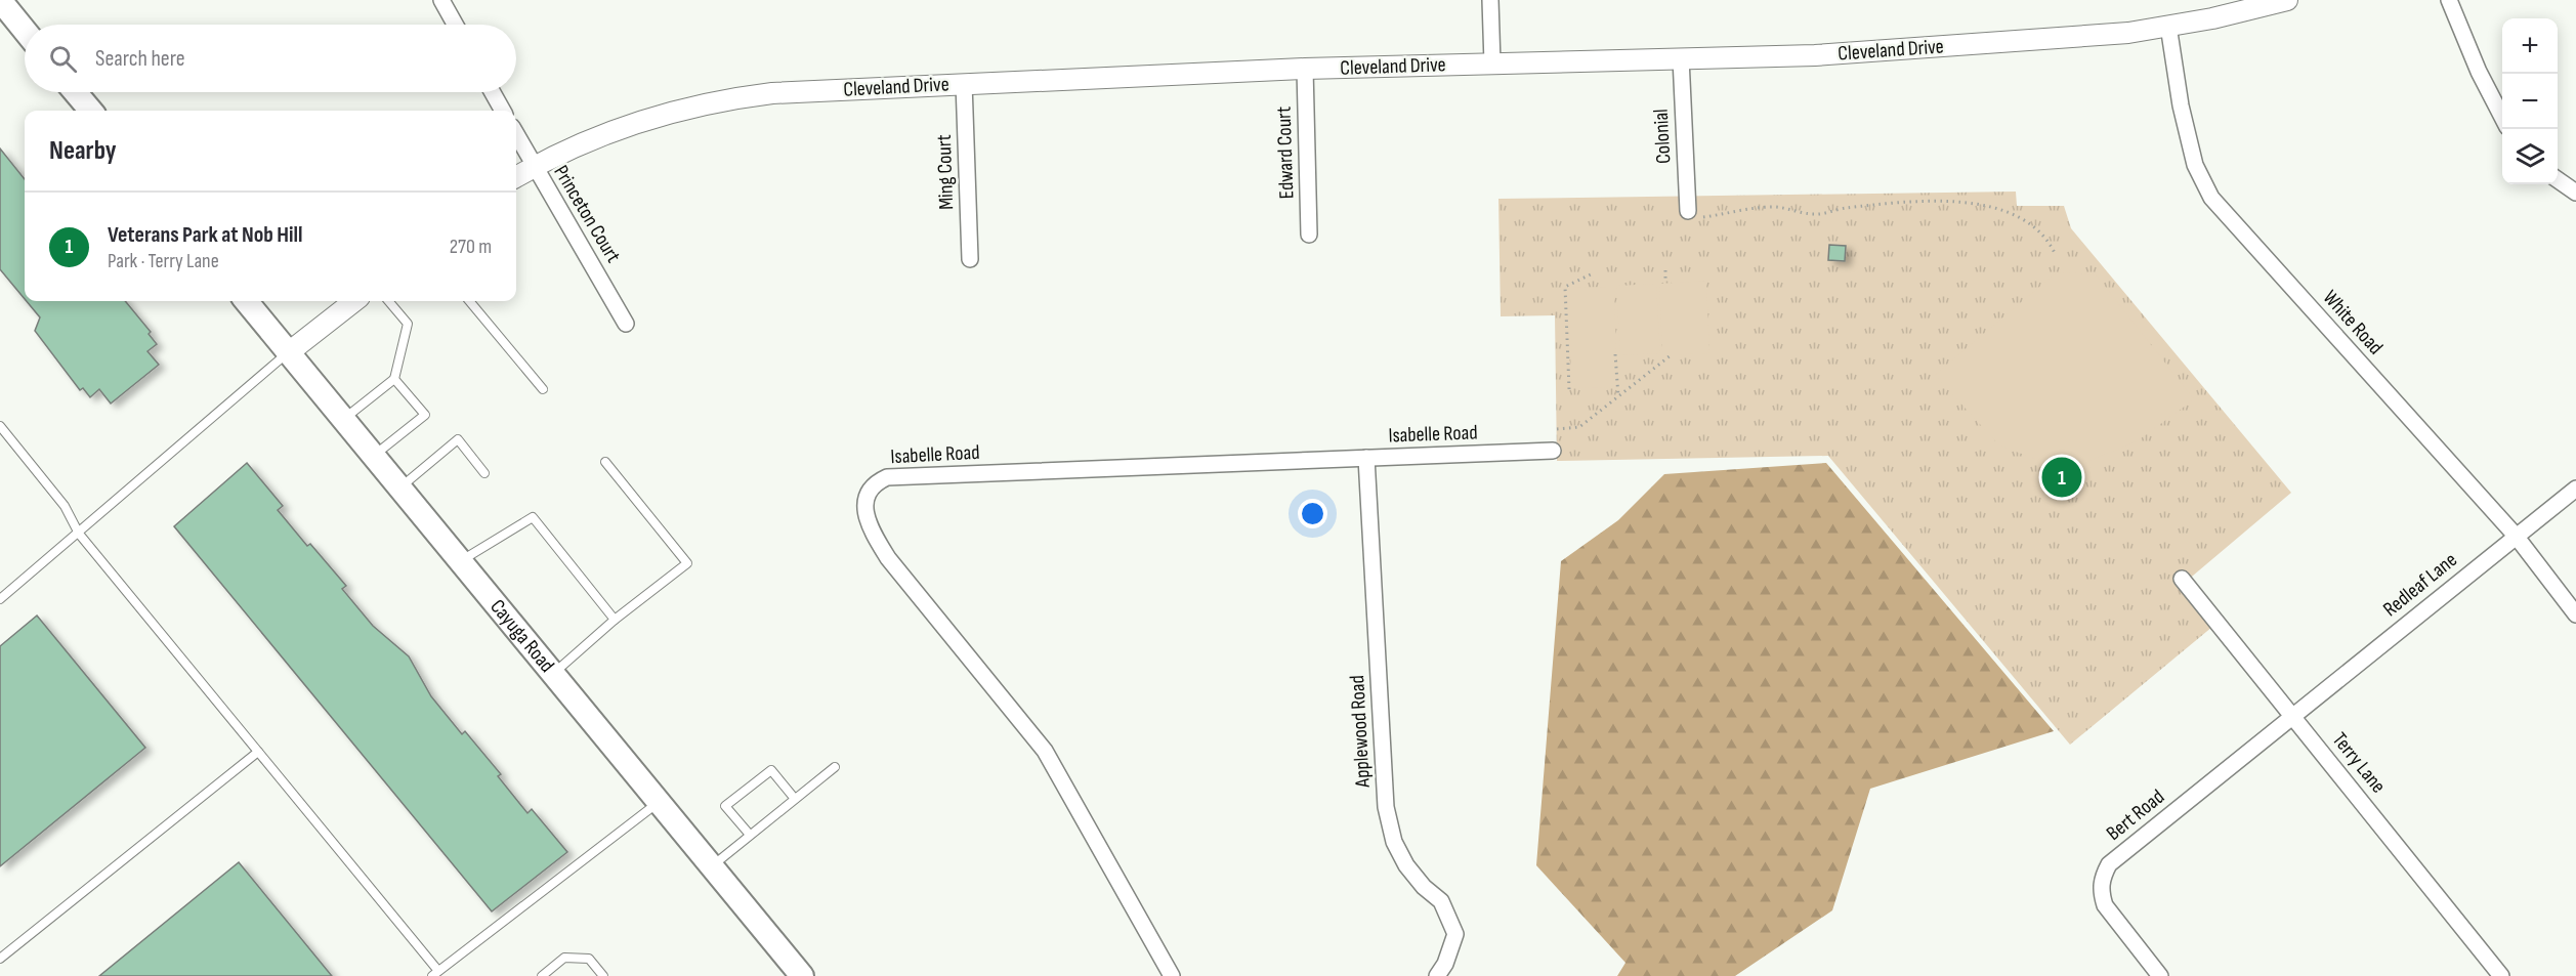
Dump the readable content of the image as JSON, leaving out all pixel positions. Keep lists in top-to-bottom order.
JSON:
{
  "streets": {
    "main road": ["Cayuga Road"],
    "street": [
      "Cleveland Drive",
      "Colonial",
      "Edward Court",
      "Ming Court",
      "Princeton Court",
      "White Road",
      "Isabelle Road",
      "Redleaf Lane",
      "Applewood Road",
      "Terry Lane",
      "Bert Road"
    ]
  },
  "crossings": [
    ["Cleveland Drive", "Colonial"],
    ["Cleveland Drive", "Edward Court"],
    ["Cleveland Drive", "Ming Court"],
    ["Cleveland Drive", "Princeton Court"],
    ["Cleveland Drive", "White Road"],
    ["White Road", "Redleaf Lane"],
    ["Isabelle Road", "Applewood Road"],
    ["Redleaf Lane", "Terry Lane"],
    ["Redleaf Lane", "Bert Road"],
    ["Terry Lane", "Bert Road"]
  ],
  "page": {
    "map_buttons": ["+", "−"],
    "search": "Search here",
    "heading": "Nearby",
    "list": [
      {
        "mark": "1",
        "name": "Veterans Park at Nob Hill",
        "note": "Park · Terry Lane",
        "value": "270 m"
      }
    ],
    "pins": "1"
  }
}
